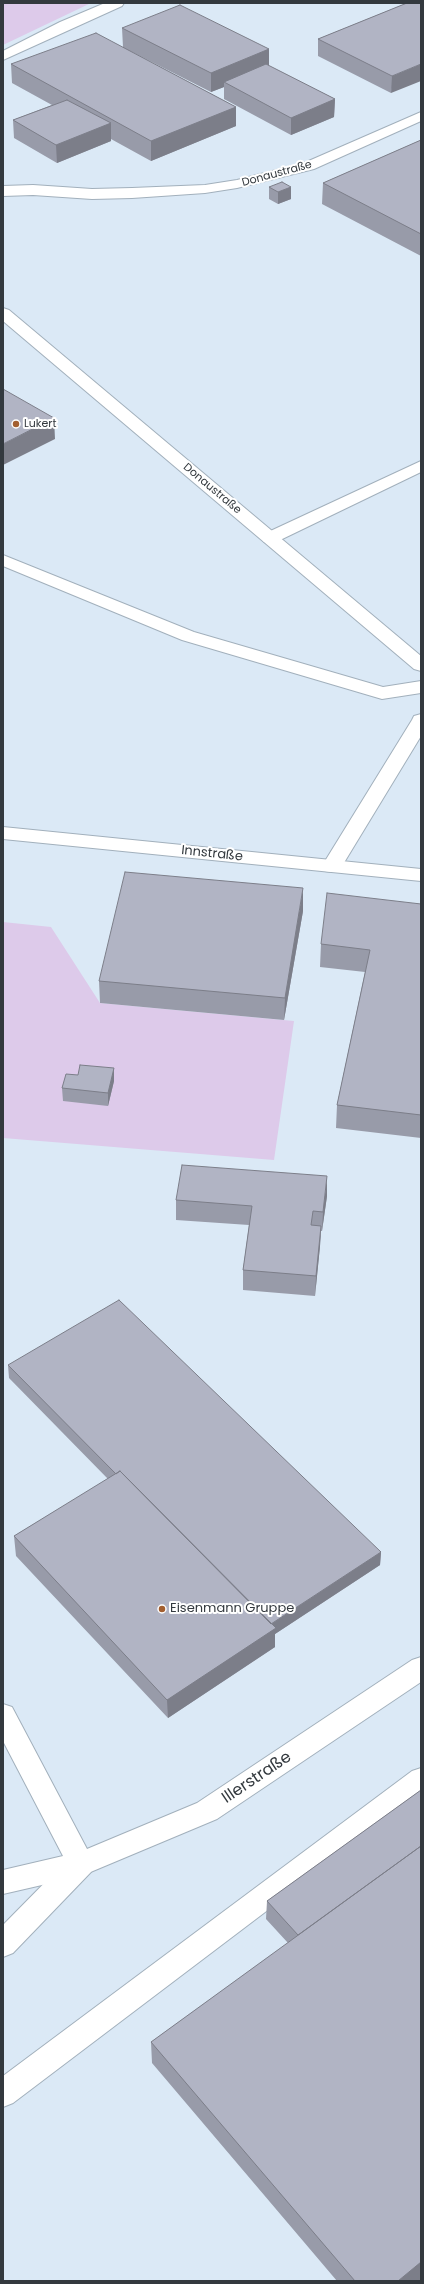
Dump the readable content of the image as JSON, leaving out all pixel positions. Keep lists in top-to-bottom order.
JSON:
{
  "streets": {
    "street": ["Donaustraße", "Innstraße", "Illerstraße"]
  },
  "places": ["Lukert", "Eisenmann Gruppe"]
}
